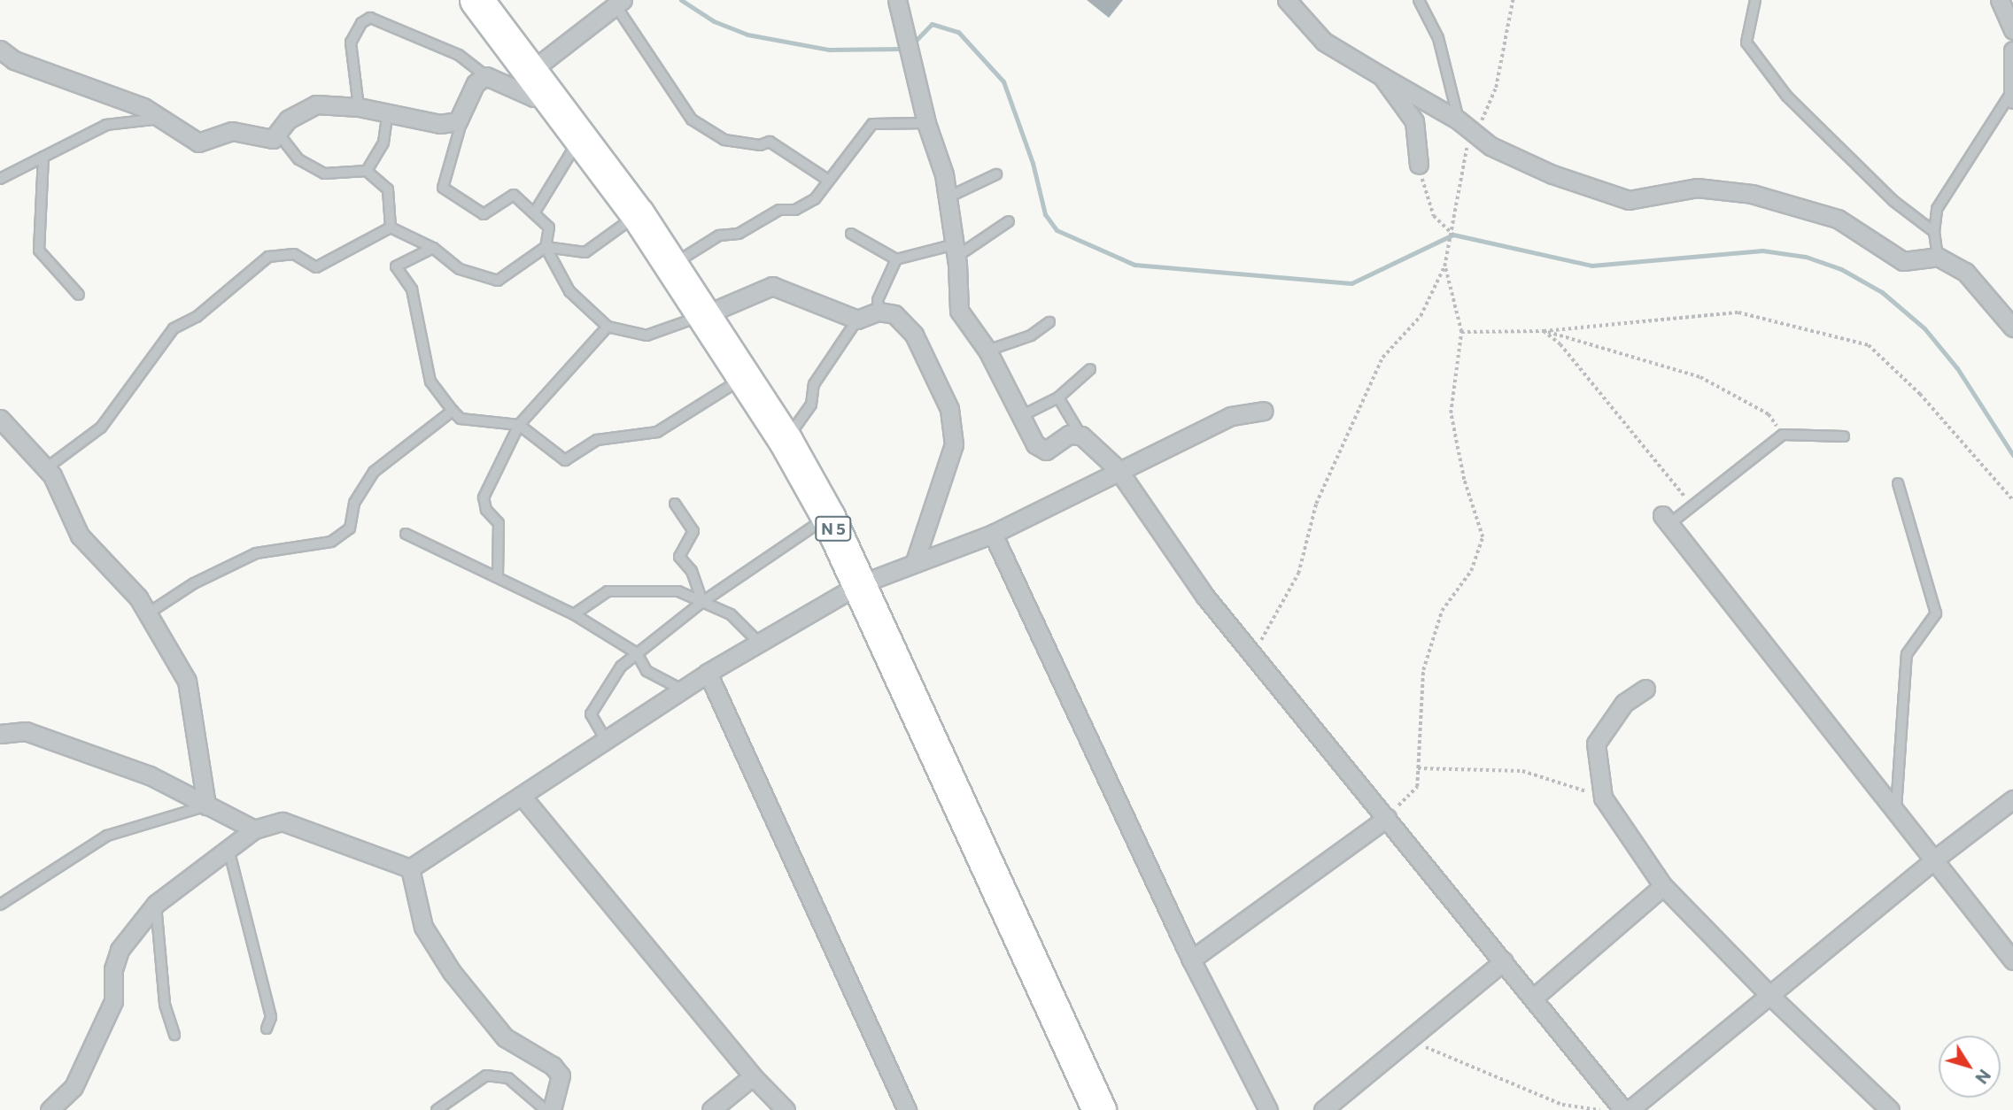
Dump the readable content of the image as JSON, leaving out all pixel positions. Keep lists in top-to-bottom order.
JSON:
{
  "streets": {
    "highway": ["N 5"]
  },
  "north": "bottom right"
}
